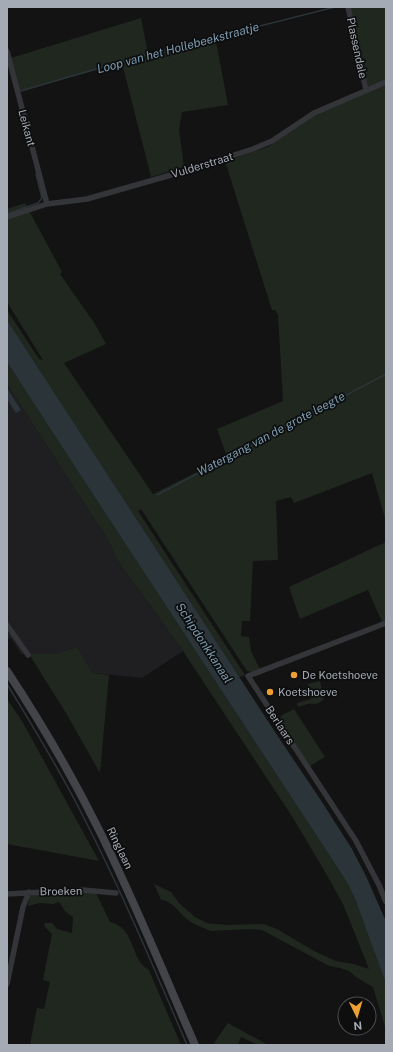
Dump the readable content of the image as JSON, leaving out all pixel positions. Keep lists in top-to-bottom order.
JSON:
{
  "streets": {
    "main road": ["Ringlaan"],
    "street": [
      "Plassendale",
      "Leikant",
      "Vulderstraat",
      "Berlaars",
      "Broeken"
    ]
  },
  "crossings": [
    ["Plassendale", "Vulderstraat"],
    ["Leikant", "Vulderstraat"]
  ],
  "water": ["Loop van het Hollebeekstraatje", "Watergang van de grote leegte", "Schipdonkkanaal"],
  "places": ["De Koetshoeve", "Koetshoeve"],
  "north": "bottom"
}
